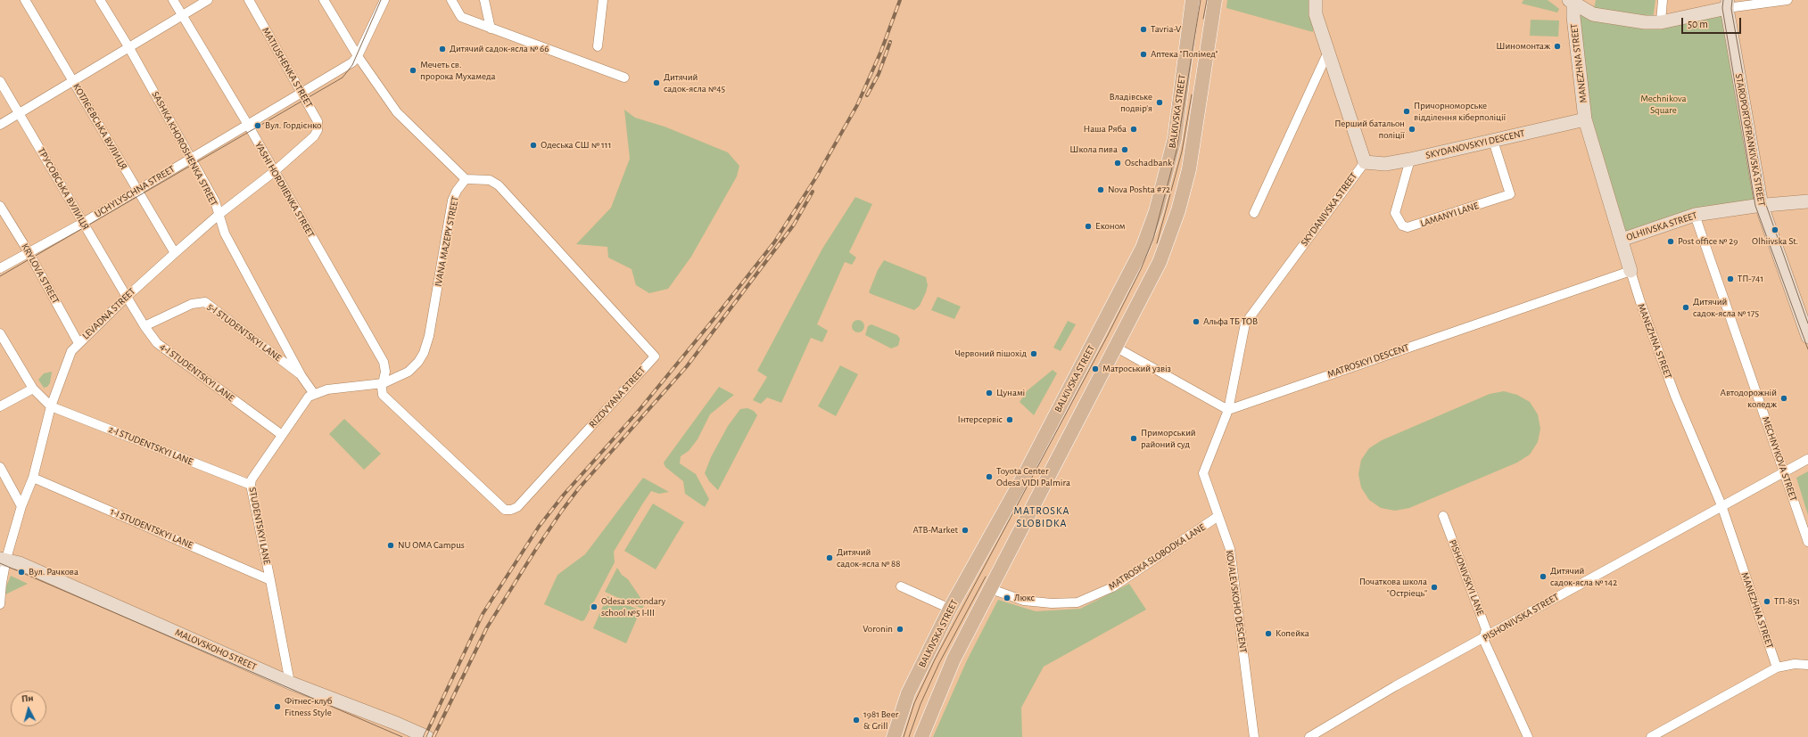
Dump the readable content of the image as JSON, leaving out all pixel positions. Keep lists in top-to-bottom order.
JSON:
{
  "streets": {
    "main road": ["BALKIVSKA STREET"],
    "street": [
      "MANEZHNA STREET",
      "MATIUSHENKA STREET",
      "КОТЛЄЄВСЬКА ВУЛИЦЯ",
      "STAROPORTOFRANKIVSKA STREET",
      "SKYDANOVSKYI DESCENT",
      "SASHKA KHOROSHENKA STREET",
      "ТРУСОВСЬКА ВУЛИЦЯ",
      "YASHI HORDIIENKA STREET",
      "UCHYLYSCHNA STREET",
      "SKYDANIVSKA STREET",
      "LAMANYI LANE",
      "OLHIIVSKA STREET",
      "IVANA MAZEPY STREET",
      "KRYLOVA STREET",
      "LEVADNA STREET",
      "5-I STUDENTSKYI LANE",
      "MATROSKYI DESCENT",
      "4-I STUDENTSKYI LANE",
      "RIZDVYANA STREET",
      "2-I STUDENTSKYI LANE",
      "MECHNYKOVA STREET",
      "STUDENTSKYI LANE",
      "1-I STUDENTSKYI LANE",
      "MATROSKA SLOBODKA LANE",
      "PISHONIVSKYI LANE",
      "KOVALEVSKOHO DESCENT",
      "PISHONIVSKA STREET",
      "MALOVSKOHO STREET"
    ]
  },
  "crossings": [
    ["MANEZHNA STREET", "SKYDANOVSKYI DESCENT"],
    ["MANEZHNA STREET", "OLHIIVSKA STREET"],
    ["MANEZHNA STREET", "MATROSKYI DESCENT"],
    ["MANEZHNA STREET", "PISHONIVSKA STREET"],
    ["MATIUSHENKA STREET", "UCHYLYSCHNA STREET"],
    ["MATIUSHENKA STREET", "LEVADNA STREET"],
    ["BALKIVSKA STREET", "MATROSKA SLOBODKA LANE"],
    ["КОТЛЄЄВСЬКА ВУЛИЦЯ", "UCHYLYSCHNA STREET"],
    ["КОТЛЄЄВСЬКА ВУЛИЦЯ", "LEVADNA STREET"],
    ["STAROPORTOFRANKIVSKA STREET", "OLHIIVSKA STREET"],
    ["SKYDANOVSKYI DESCENT", "SKYDANIVSKA STREET"],
    ["SKYDANOVSKYI DESCENT", "LAMANYI LANE"],
    ["SASHKA KHOROSHENKA STREET", "UCHYLYSCHNA STREET"],
    ["SASHKA KHOROSHENKA STREET", "LEVADNA STREET"],
    ["SASHKA KHOROSHENKA STREET", "5-I STUDENTSKYI LANE"],
    ["SASHKA KHOROSHENKA STREET", "STUDENTSKYI LANE"],
    ["ТРУСОВСЬКА ВУЛИЦЯ", "UCHYLYSCHNA STREET"],
    ["ТРУСОВСЬКА ВУЛИЦЯ", "LEVADNA STREET"],
    ["ТРУСОВСЬКА ВУЛИЦЯ", "4-I STUDENTSKYI LANE"],
    ["YASHI HORDIIENKA STREET", "UCHYLYSCHNA STREET"],
    ["YASHI HORDIIENKA STREET", "IVANA MAZEPY STREET"],
    ["YASHI HORDIIENKA STREET", "LEVADNA STREET"],
    ["YASHI HORDIIENKA STREET", "RIZDVYANA STREET"],
    ["YASHI HORDIIENKA STREET", "STUDENTSKYI LANE"],
    ["UCHYLYSCHNA STREET", "KRYLOVA STREET"],
    ["SKYDANIVSKA STREET", "MATROSKYI DESCENT"],
    ["SKYDANIVSKA STREET", "KOVALEVSKOHO DESCENT"],
    ["OLHIIVSKA STREET", "MECHNYKOVA STREET"],
    ["IVANA MAZEPY STREET", "RIZDVYANA STREET"],
    ["IVANA MAZEPY STREET", "STUDENTSKYI LANE"],
    ["KRYLOVA STREET", "LEVADNA STREET"],
    ["LEVADNA STREET", "4-I STUDENTSKYI LANE"],
    ["LEVADNA STREET", "2-I STUDENTSKYI LANE"],
    ["LEVADNA STREET", "1-I STUDENTSKYI LANE"],
    ["LEVADNA STREET", "MALOVSKOHO STREET"],
    ["5-I STUDENTSKYI LANE", "4-I STUDENTSKYI LANE"],
    ["MATROSKYI DESCENT", "KOVALEVSKOHO DESCENT"],
    ["4-I STUDENTSKYI LANE", "STUDENTSKYI LANE"],
    ["RIZDVYANA STREET", "STUDENTSKYI LANE"],
    ["2-I STUDENTSKYI LANE", "STUDENTSKYI LANE"],
    ["MECHNYKOVA STREET", "PISHONIVSKA STREET"],
    ["STUDENTSKYI LANE", "1-I STUDENTSKYI LANE"],
    ["STUDENTSKYI LANE", "MALOVSKOHO STREET"],
    ["MATROSKA SLOBODKA LANE", "KOVALEVSKOHO DESCENT"],
    ["PISHONIVSKYI LANE", "PISHONIVSKA STREET"]
  ],
  "districts": ["MATROSKA SLOBIDKA"],
  "parks": ["Mechnikova Square"],
  "places": [
    "Tavria-V",
    "Шиномонтаж",
    "Дитячий садок-ясла № 66",
    "Аптека \"Полімед\"",
    "Мечеть св. пророка Мухамеда",
    "Дитячий садок-ясла №45",
    "Владiвське подвiр'я",
    "Причорноморське відділення кіберполіції",
    "Вул. Гордієнко",
    "Наша Ряба",
    "Перший батальон поліції",
    "Одеська СШ № 111",
    "Школа пива",
    "Oschadbank",
    "Nova Poshta #72",
    "Економ",
    "Olhiivska St.",
    "Post office № 29",
    "ТП-741",
    "Дитячий садок-ясла № 175",
    "Альфа ТБ ТОВ",
    "Червоний пішохід",
    "Матроський узвіз",
    "Цунамі",
    "Автодорожній коледж",
    "Інтерсервіс",
    "Приморський районий суд",
    "Toyota Center Odesa VIDI Palmira",
    "ATB-Market",
    "NU OMA Campus",
    "Дитячий садок-ясла № 88",
    "Вул. Рачкова",
    "Дитячий садок-ясла № 142",
    "Початкова школа \"Остріець\"",
    "Люкс",
    "ТП-851",
    "Odesa secondary school №5 I-III",
    "Voronin",
    "Копейка",
    "Фітнес-клуб Fitness Style",
    "1981 Beer & Grill"
  ],
  "scale_bar": "50 m",
  "north": "top"
}
